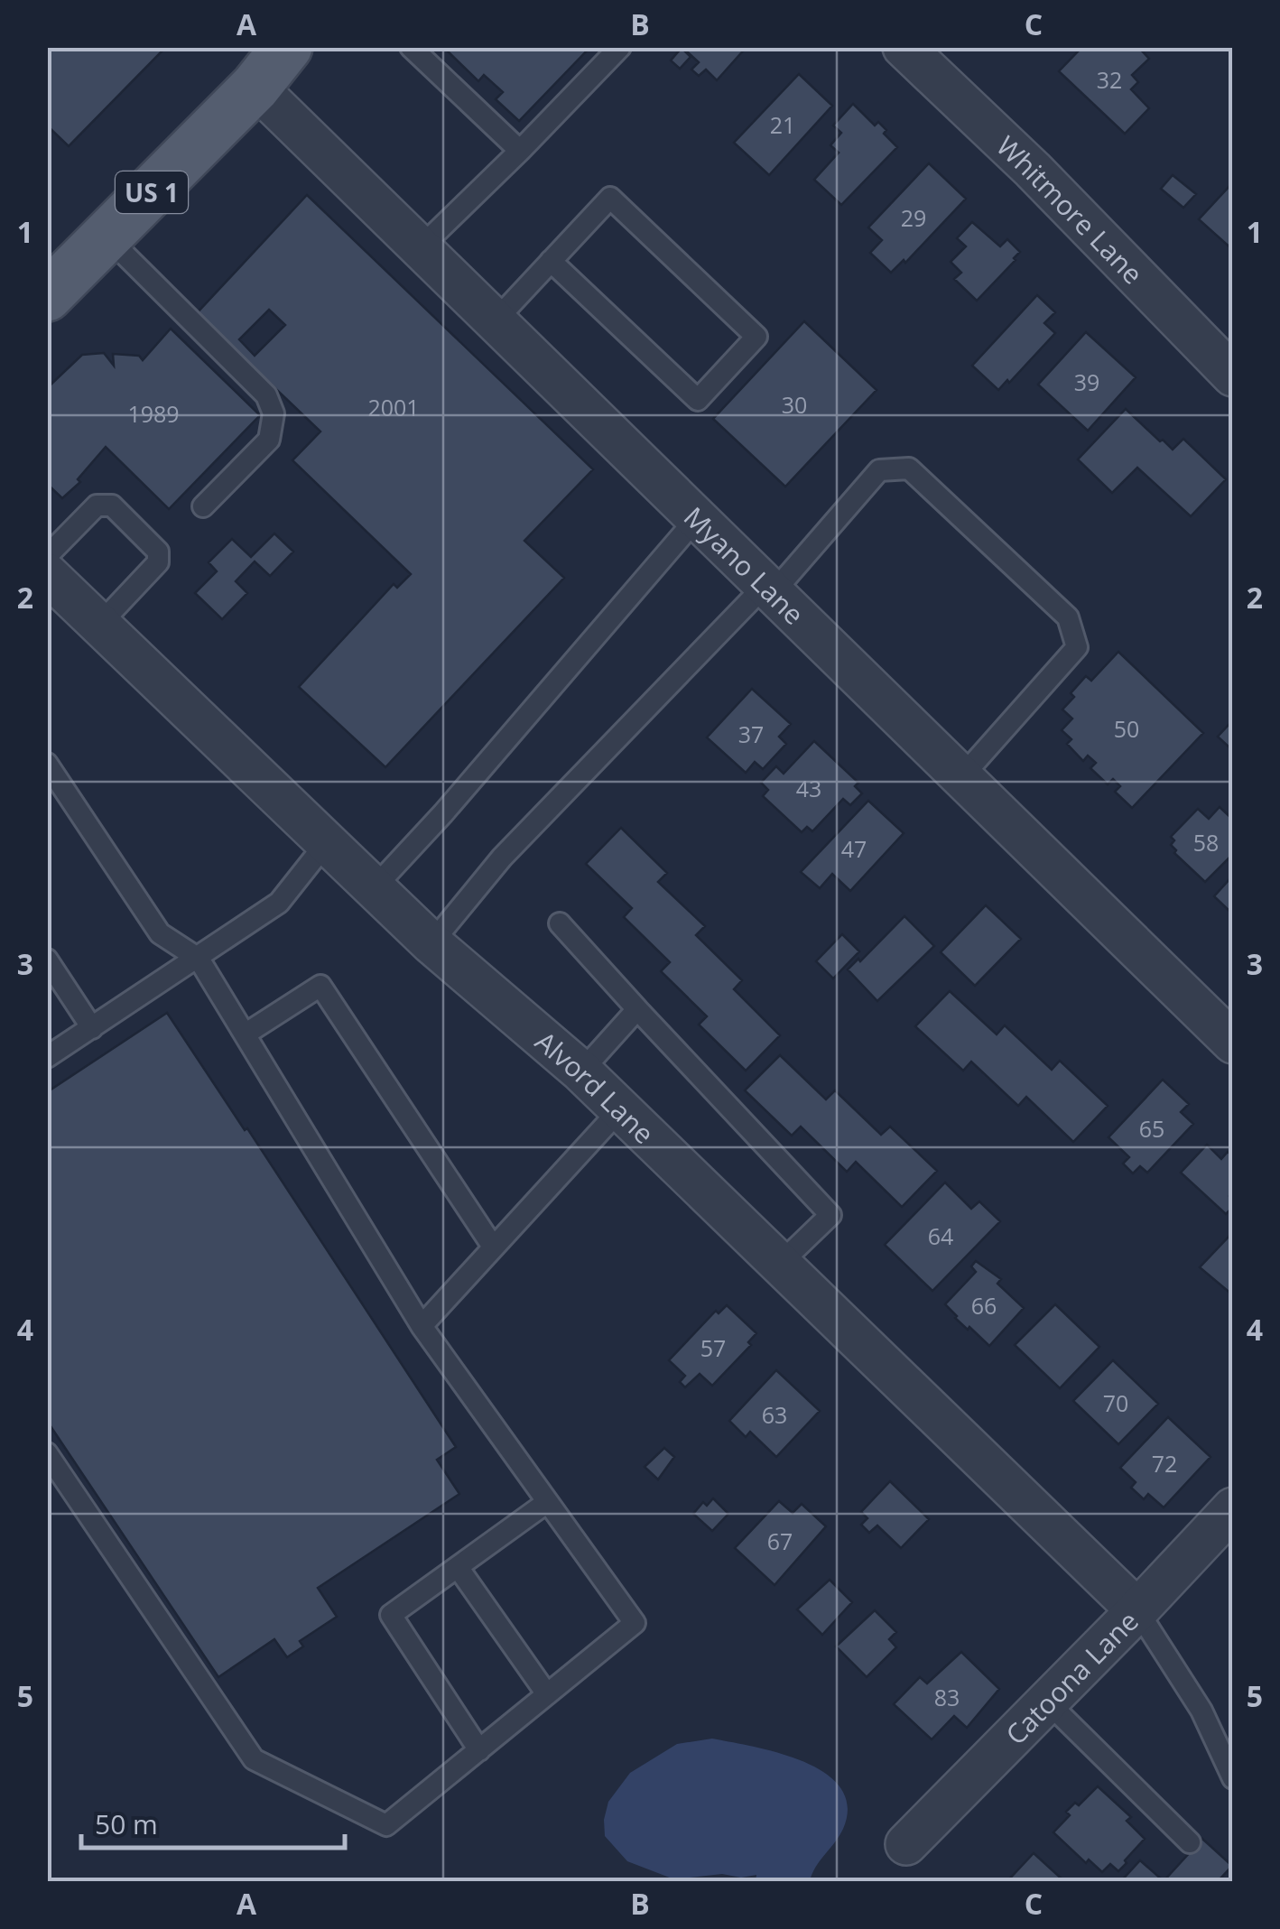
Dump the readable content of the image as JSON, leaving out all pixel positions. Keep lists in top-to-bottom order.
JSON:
{
  "streets": {
    "main road": ["US 1"],
    "street": [
      "Whitmore Lane",
      "Myano Lane",
      "Alvord Lane",
      "Catoona Lane"
    ]
  },
  "crossings": [
    ["US 1", "Myano Lane"],
    ["Alvord Lane", "Catoona Lane"]
  ],
  "house_numbers": [
    "32",
    "21",
    "29",
    "39",
    "30",
    "2001",
    "1989",
    "50",
    "37",
    "43",
    "58",
    "47",
    "65",
    "64",
    "66",
    "57",
    "70",
    "63",
    "72",
    "67",
    "83"
  ],
  "scale_bar": "50 m",
  "grid": {
    "columns": ["A", "B", "C"],
    "rows": [
      "1",
      "2",
      "3",
      "4",
      "5"
    ]
  }
}
